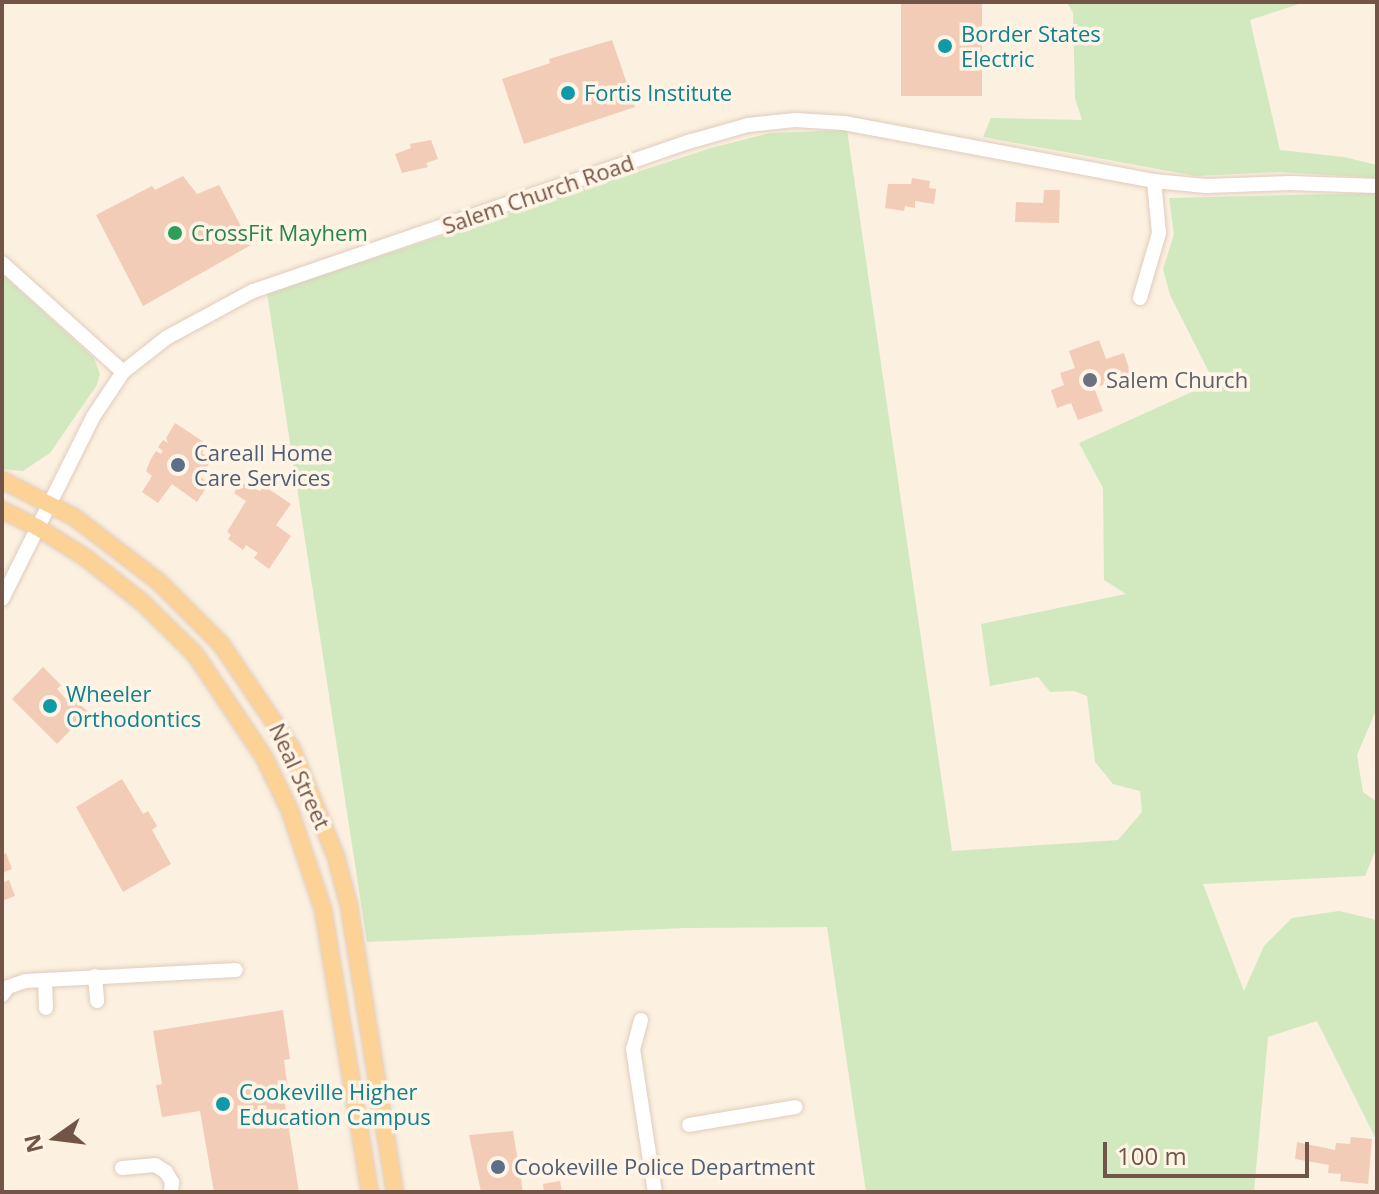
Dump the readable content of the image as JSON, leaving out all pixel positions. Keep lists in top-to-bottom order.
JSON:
{
  "streets": {
    "main road": ["Neal Street"],
    "street": ["Salem Church Road"]
  },
  "crossings": [
    ["Salem Church Road", "Neal Street"]
  ],
  "places": [
    "Border States Electric",
    "Fortis Institute",
    "CrossFit Mayhem",
    "Salem Church",
    "Careall Home Care Services",
    "Wheeler Orthodontics",
    "Cookeville Higher Education Campus",
    "Cookeville Police Department"
  ],
  "scale_bar": "100 m",
  "north": "left"
}
